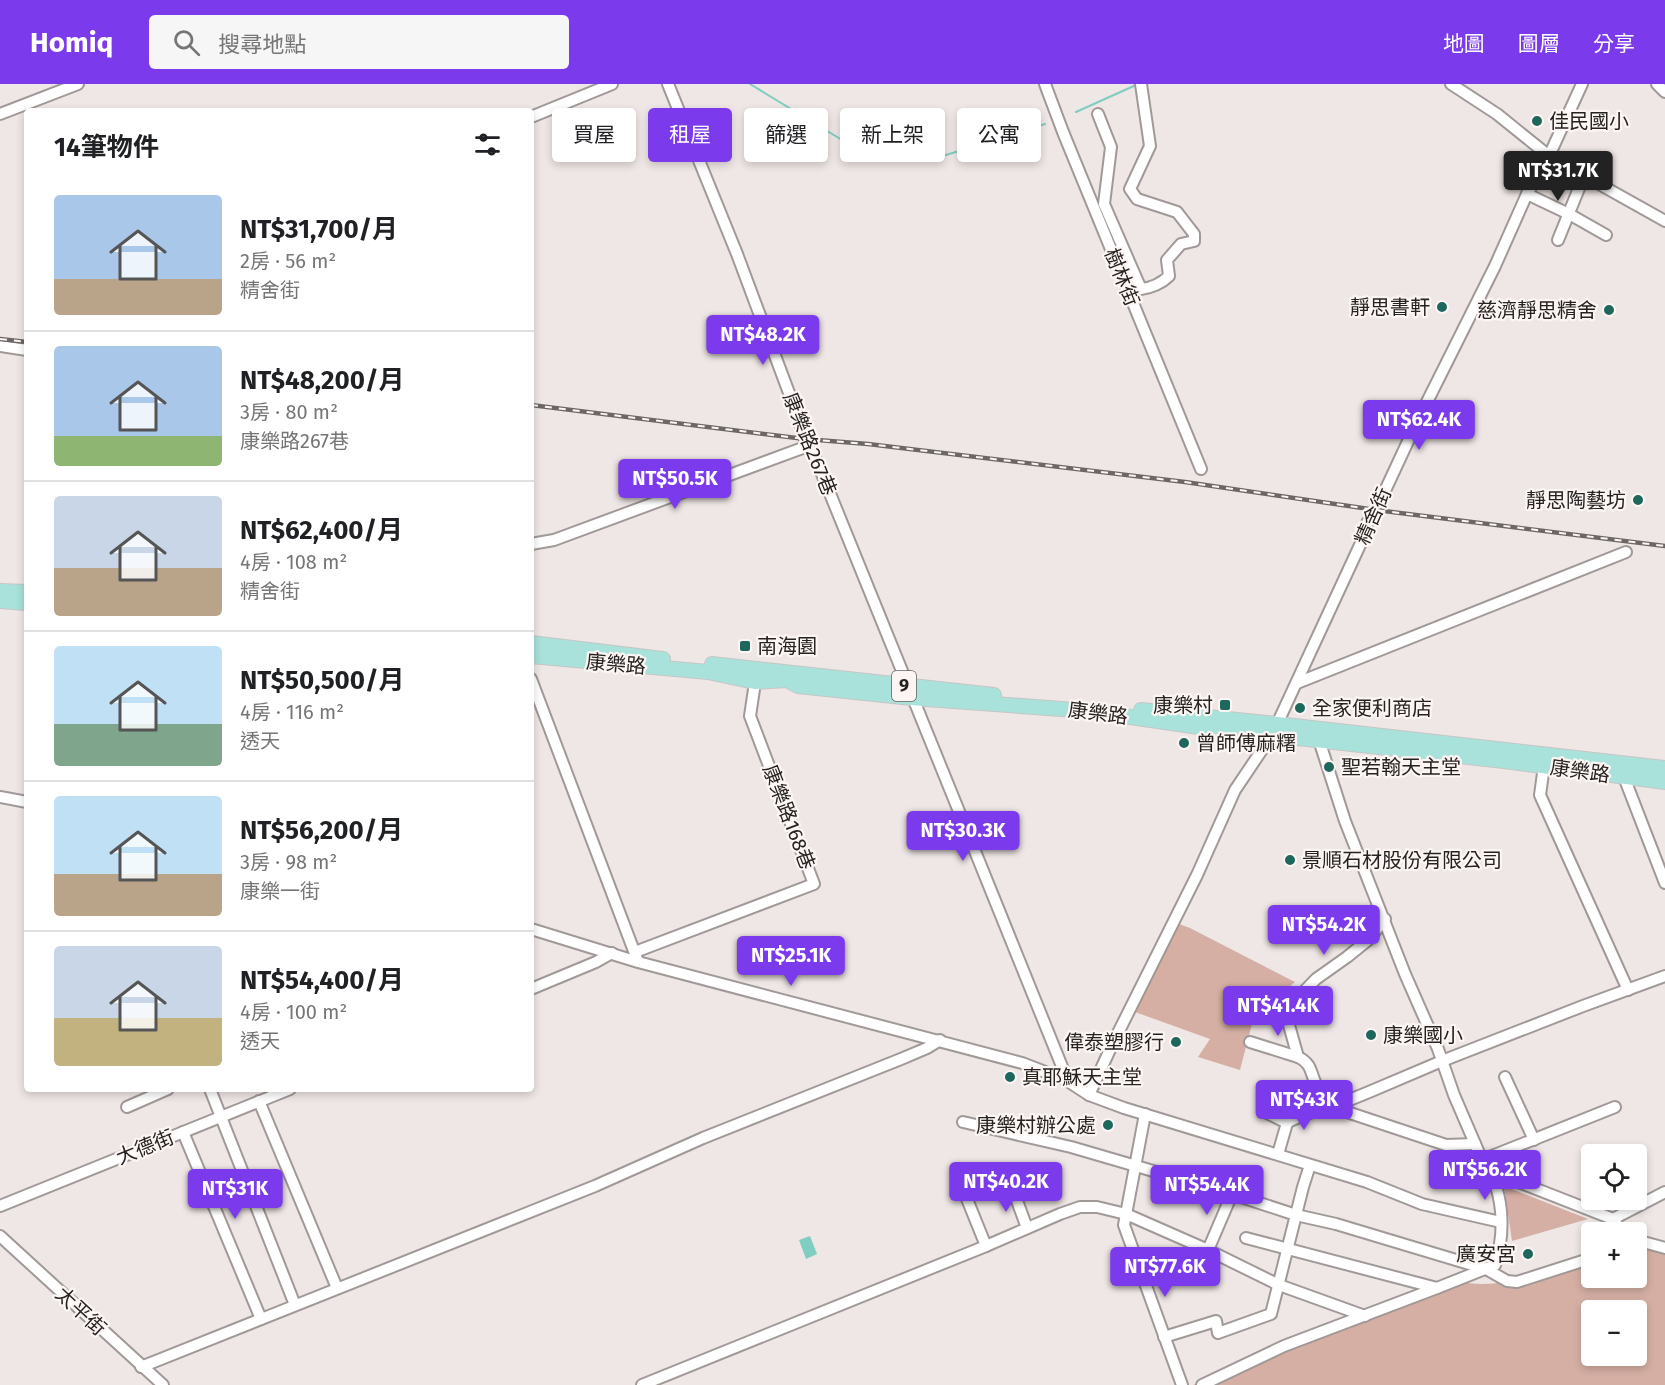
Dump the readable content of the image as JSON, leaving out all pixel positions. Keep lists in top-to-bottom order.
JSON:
{
  "streets": {
    "main road": ["康樂路", "9"],
    "street": [
      "樹林街",
      "康樂路267巷",
      "精舍街",
      "康樂路168巷",
      "大德街",
      "太平街"
    ]
  },
  "crossings": [
    ["康樂路267巷", "康樂路"],
    ["精舍街", "康樂路"],
    ["康樂路", "康樂路168巷"]
  ],
  "places": {
    "other": [
      "佳民國小",
      "靜思書軒",
      "慈濟靜思精舍",
      "靜思陶藝坊",
      "全家便利商店",
      "曾師傅麻糬",
      "聖若翰天主堂",
      "景順石材股份有限公司",
      "康樂國小",
      "偉泰塑膠行",
      "真耶穌天主堂",
      "康樂村辦公處",
      "廣安宮"
    ],
    "transit": ["南海園", "康樂村"]
  },
  "page": {
    "header": "Homiq",
    "search": "搜尋地點",
    "nav": ["地圖", "圖層", "分享"],
    "chip": [
      "買屋",
      "租屋",
      "篩選",
      "新上架",
      "公寓"
    ],
    "heading": "14筆物件",
    "price": [
      "NT$31.7K",
      "NT$48.2K",
      "NT$62.4K",
      "NT$50.5K",
      "NT$30.3K",
      "NT$54.2K",
      "NT$25.1K",
      "NT$41.4K",
      "NT$43K",
      "NT$56.2K",
      "NT$40.2K",
      "NT$54.4K",
      "NT$31K",
      "NT$77.6K"
    ],
    "list": [
      {
        "name": "NT$31,700/月",
        "note": "2房 · 56 m² · 精舍街"
      },
      {
        "name": "NT$48,200/月",
        "note": "3房 · 80 m² · 康樂路267巷"
      },
      {
        "name": "NT$62,400/月",
        "note": "4房 · 108 m² · 精舍街"
      },
      {
        "name": "NT$50,500/月",
        "note": "4房 · 116 m² · 透天"
      },
      {
        "name": "NT$56,200/月",
        "note": "3房 · 98 m² · 康樂一街"
      },
      {
        "name": "NT$54,400/月",
        "note": "4房 · 100 m² · 透天"
      }
    ],
    "map_buttons": ["+", "−"]
  }
}
